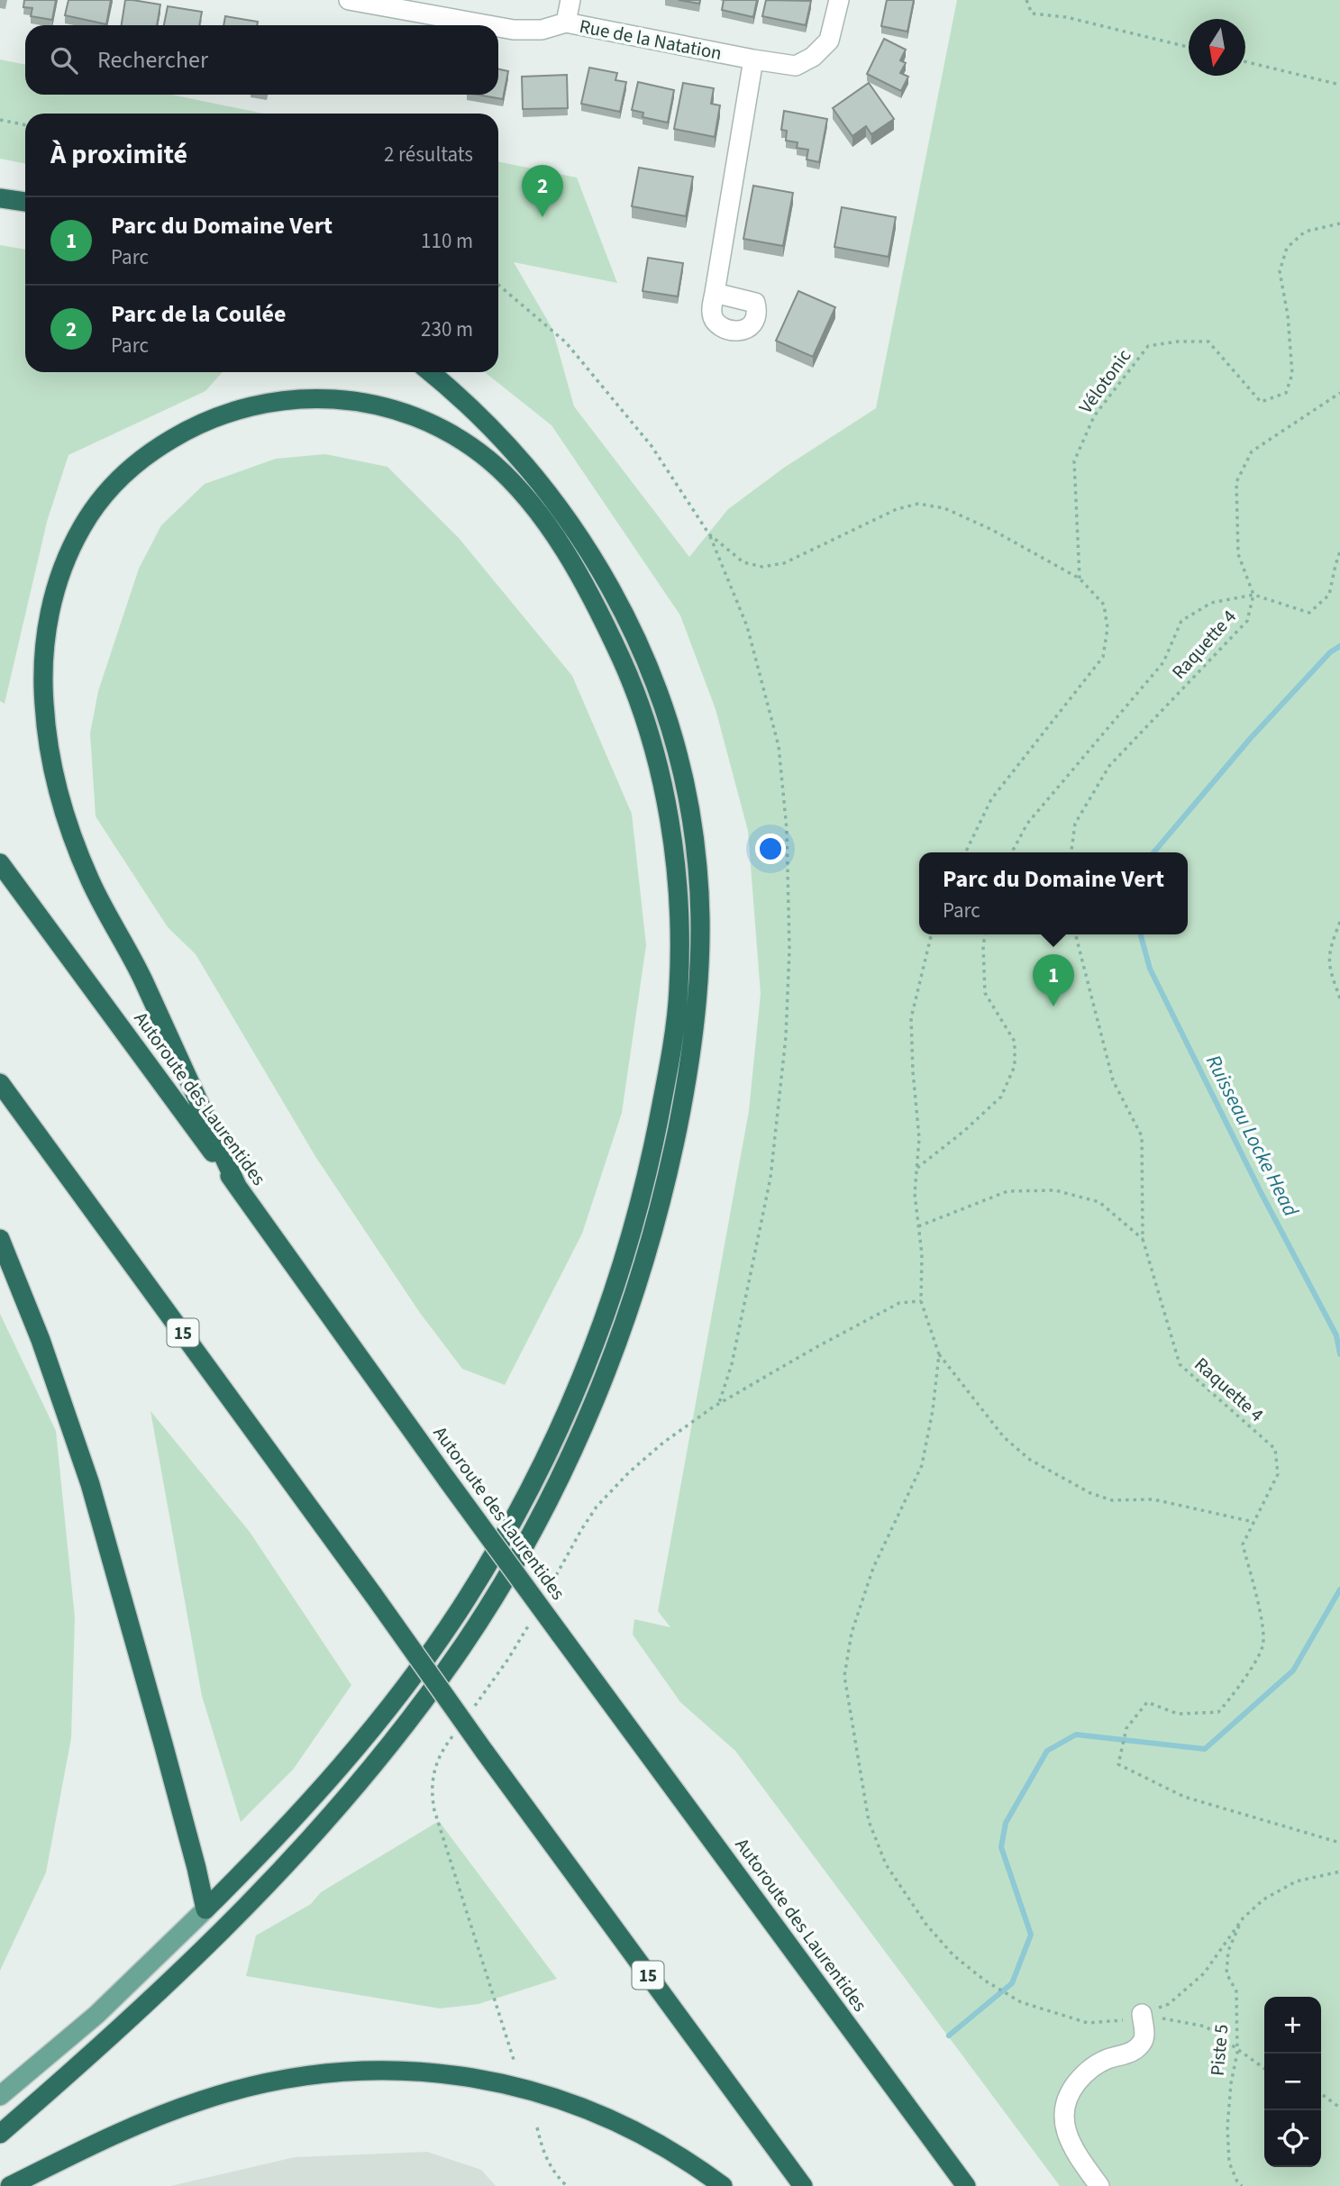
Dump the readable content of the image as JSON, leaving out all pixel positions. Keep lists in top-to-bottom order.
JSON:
{
  "streets": {
    "highway": ["Autoroute des Laurentides", "15"],
    "street": ["Rue de la Natation"],
    "path": ["Vélotonic", "Raquette 4", "Piste 5"]
  },
  "water": ["Ruisseau Locke Head"],
  "north": "bottom",
  "page": {
    "search": "Rechercher",
    "heading": ["À proximité", "2 résultats"],
    "pins": ["2", "1"],
    "list": [
      {
        "mark": "1",
        "name": "Parc du Domaine Vert",
        "note": "Parc",
        "value": "110 m"
      },
      {
        "mark": "2",
        "name": "Parc de la Coulée",
        "note": "Parc",
        "value": "230 m"
      }
    ],
    "popup": ["Parc du Domaine Vert", "Parc"],
    "map_buttons": ["+", "−"]
  }
}
